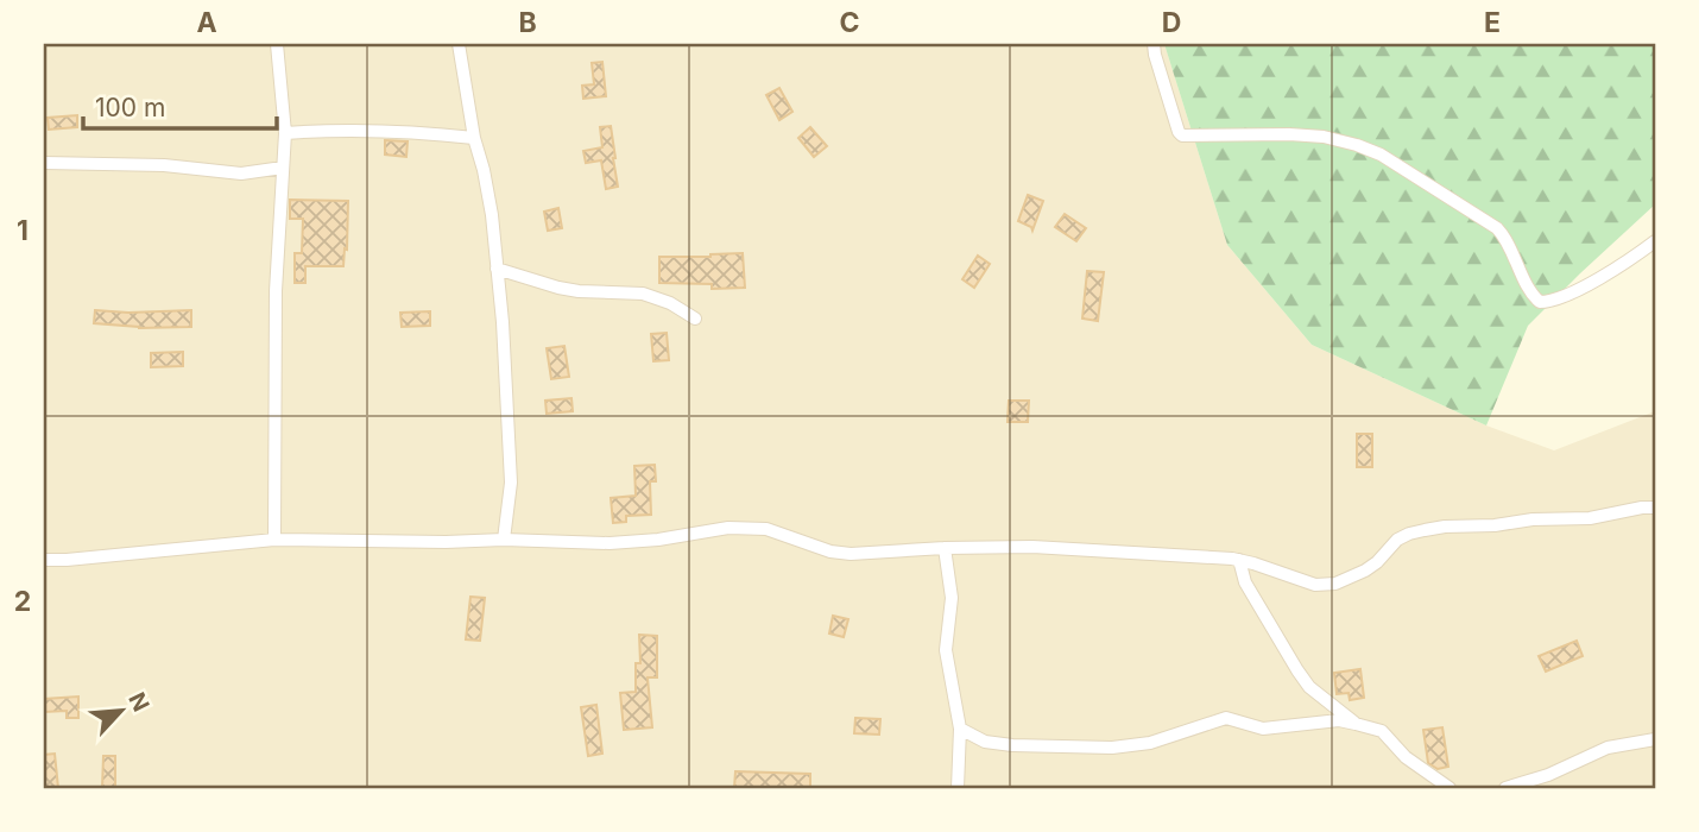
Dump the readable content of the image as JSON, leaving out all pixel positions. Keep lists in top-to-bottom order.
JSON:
{
  "scale_bar": "100 m",
  "north": "top right",
  "grid": {
    "columns": [
      "A",
      "B",
      "C",
      "D",
      "E"
    ],
    "rows": ["1", "2"]
  }
}
